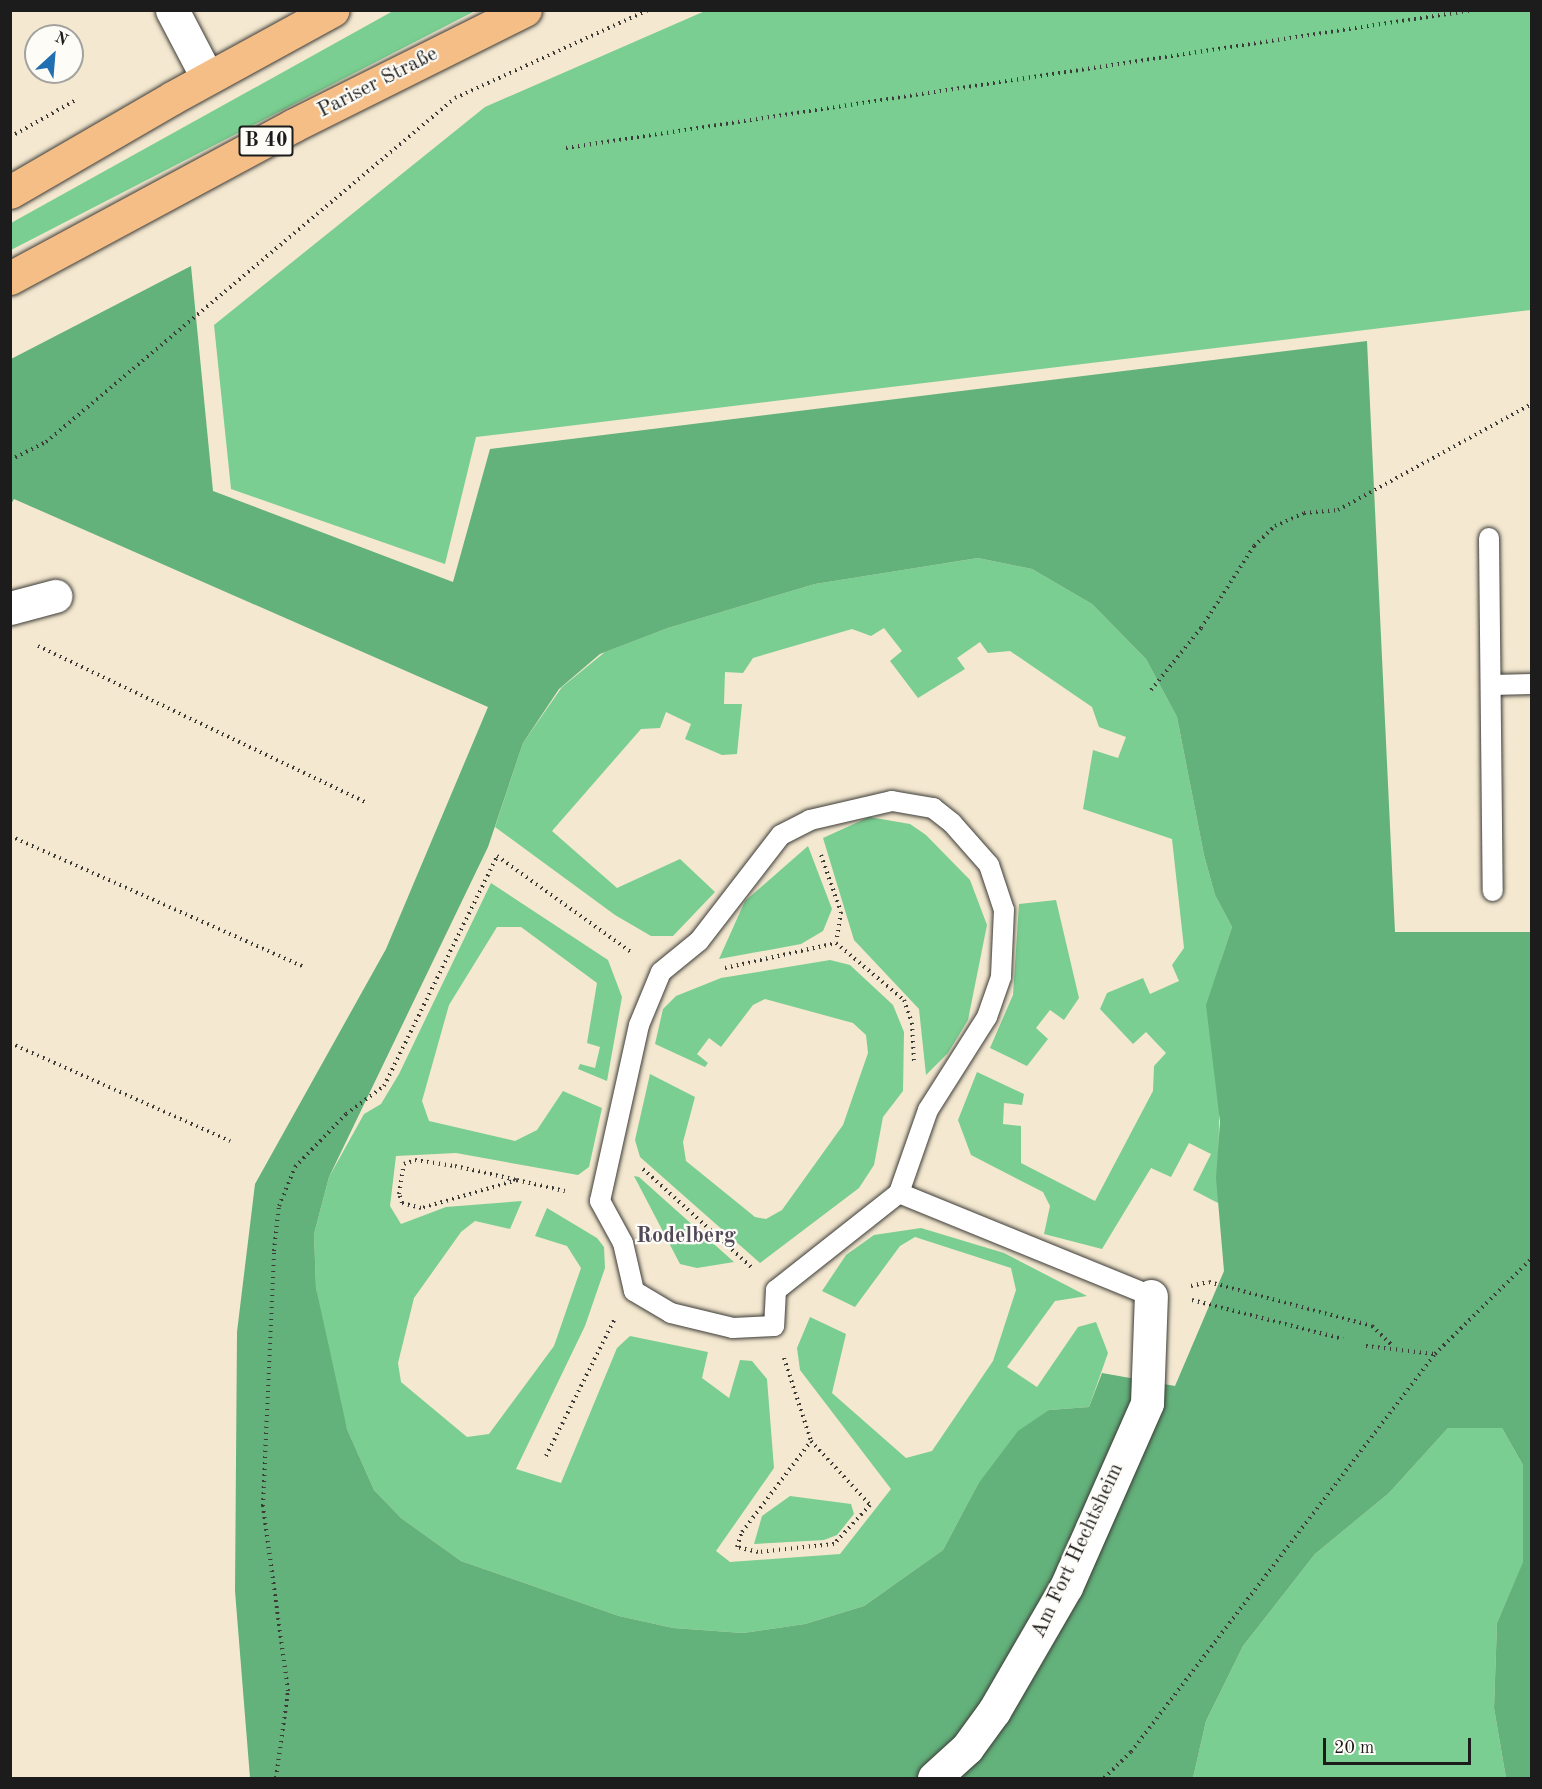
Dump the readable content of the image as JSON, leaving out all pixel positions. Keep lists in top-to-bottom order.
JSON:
{
  "streets": {
    "main road": ["Pariser Straße", "B 40"],
    "street": ["Am Fort Hechtsheim"]
  },
  "districts": ["Rodelberg"],
  "scale_bar": "20 m",
  "north": "top right"
}
